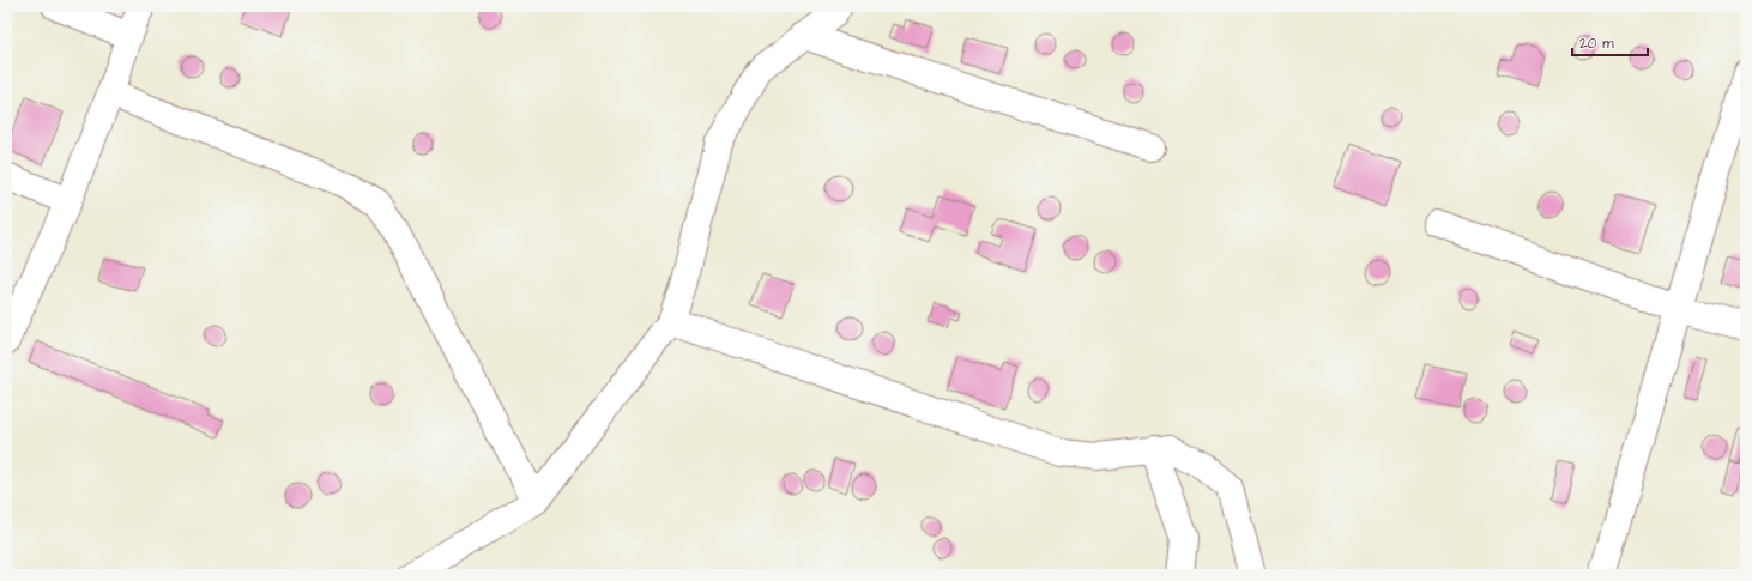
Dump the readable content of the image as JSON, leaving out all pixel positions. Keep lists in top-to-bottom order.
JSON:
{
  "scale_bar": "20 m"
}
